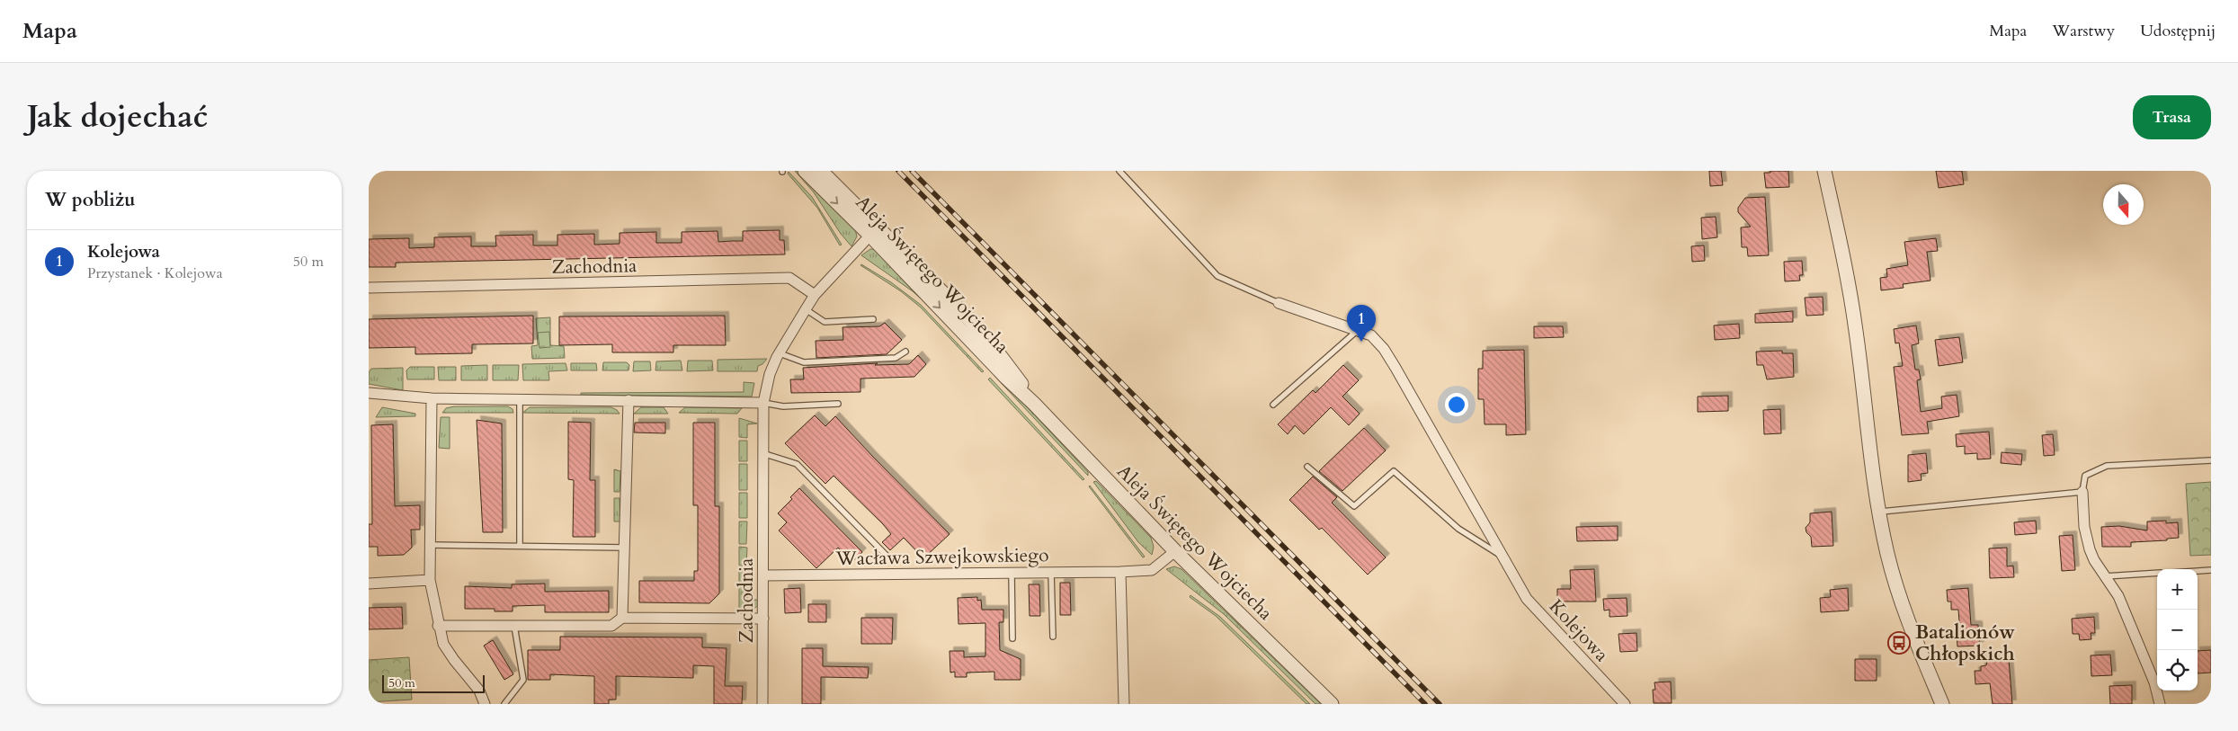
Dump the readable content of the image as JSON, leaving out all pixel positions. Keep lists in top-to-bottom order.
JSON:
{
  "streets": {
    "street": [
      "Zachodnia",
      "Aleja Świętego Wojciecha",
      "Wacława Szwejkowskiego",
      "Kolejowa"
    ]
  },
  "crossings": [
    ["Zachodnia", "Aleja Świętego Wojciecha"],
    ["Zachodnia", "Wacława Szwejkowskiego"],
    ["Aleja Świętego Wojciecha", "Wacława Szwejkowskiego"]
  ],
  "places": {
    "bus stop": ["Batalionów Chłopskich"]
  },
  "scale_bar": "50 m",
  "north": "bottom",
  "page": {
    "header": "Mapa",
    "nav": ["Mapa", "Warstwy", "Udostępnij"],
    "title": "Jak dojechać",
    "buttons": "Trasa",
    "heading": "W pobliżu",
    "list": [
      {
        "mark": "1",
        "name": "Kolejowa",
        "note": "Przystanek · Kolejowa",
        "value": "50 m"
      }
    ],
    "pins": "1",
    "map_buttons": ["+", "−"],
    "scale": "50 m"
  }
}
